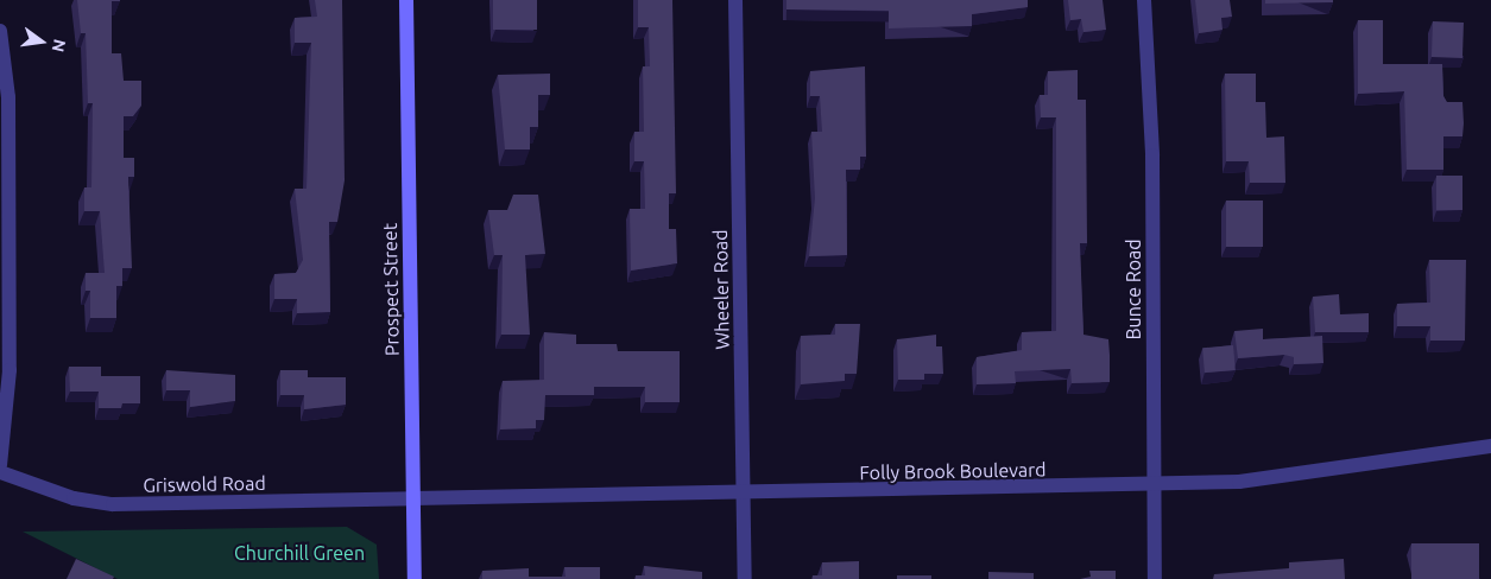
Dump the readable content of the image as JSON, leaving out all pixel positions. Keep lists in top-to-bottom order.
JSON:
{
  "streets": {
    "main road": ["Prospect Street"],
    "street": [
      "Wheeler Road",
      "Bunce Road",
      "Folly Brook Boulevard",
      "Griswold Road"
    ]
  },
  "crossings": [
    ["Prospect Street", "Folly Brook Boulevard"],
    ["Prospect Street", "Griswold Road"],
    ["Wheeler Road", "Folly Brook Boulevard"],
    ["Bunce Road", "Folly Brook Boulevard"],
    ["Folly Brook Boulevard", "Griswold Road"]
  ],
  "parks": ["Churchill Green"],
  "north": "right"
}
